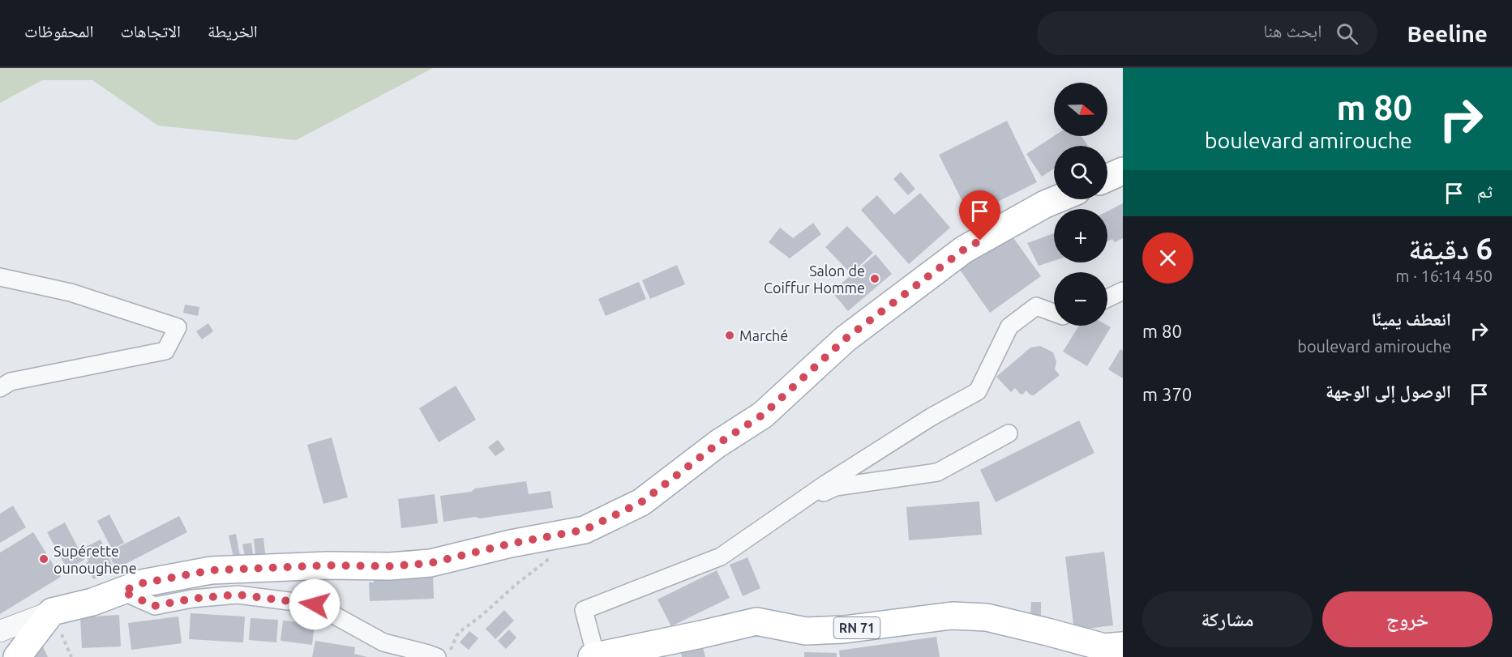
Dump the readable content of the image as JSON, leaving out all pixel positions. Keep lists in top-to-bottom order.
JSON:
{
  "streets": {
    "main road": ["RN 71"]
  },
  "places": ["Salon de Coiffur Homme", "Marché", "Supérette ounoughene"],
  "north": "right",
  "page": {
    "header": "Beeline",
    "search": "ابحث هنا",
    "nav": ["الخريطة", "الاتجاهات", "المحفوظات"],
    "turn": ["80 m", "boulevard amirouche"],
    "map_buttons": ["+", "−"],
    "then": "ثم",
    "heading": ["6 دقيقة", "450 m · 16:14"],
    "list": [
      {
        "name": "انعطف يمينًا",
        "note": "boulevard amirouche",
        "value": "80 m"
      },
      {
        "name": "الوصول إلى الوجهة",
        "value": "370 m"
      }
    ],
    "buttons": ["خروج", "مشاركة"]
  }
}
